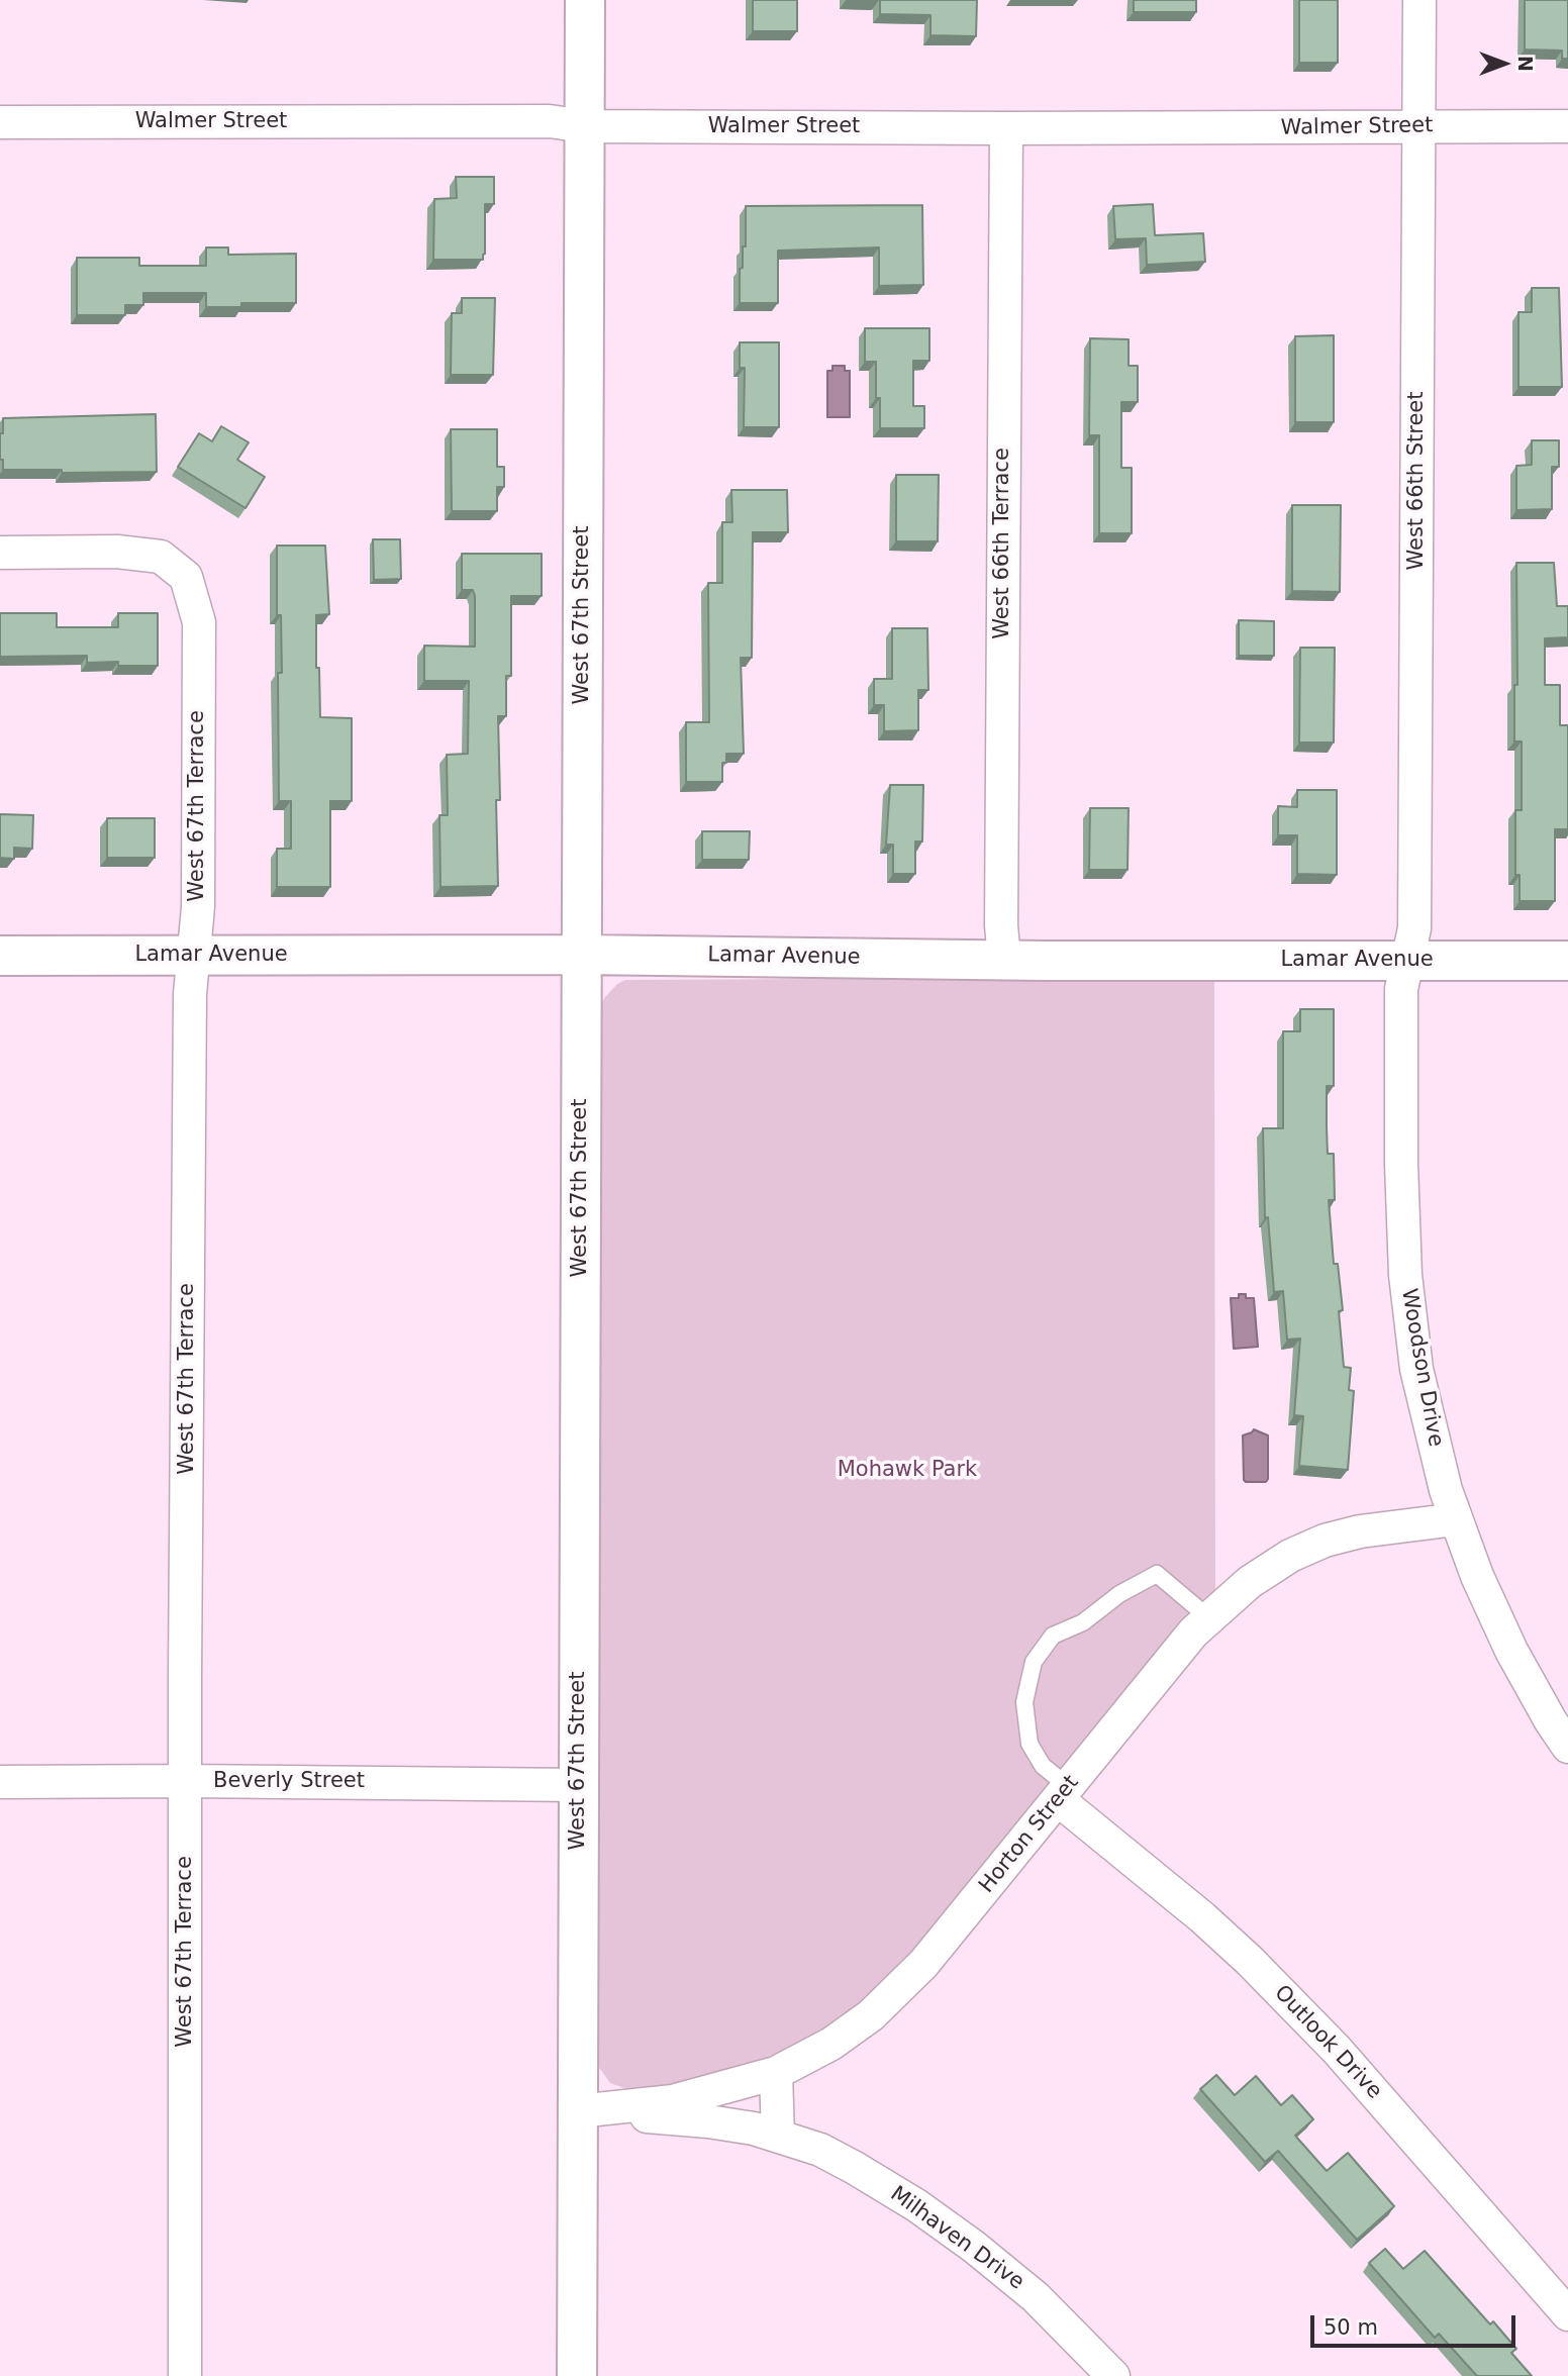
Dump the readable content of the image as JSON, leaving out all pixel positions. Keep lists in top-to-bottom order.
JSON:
{
  "streets": {
    "street": [
      "Walmer Street",
      "West 66th Street",
      "West 66th Terrace",
      "West 67th Street",
      "West 67th Terrace",
      "Lamar Avenue",
      "Woodson Drive",
      "Beverly Street",
      "Horton Street",
      "Outlook Drive",
      "Milhaven Drive"
    ]
  },
  "crossings": [
    ["Walmer Street", "West 66th Street"],
    ["Walmer Street", "West 66th Terrace"],
    ["Walmer Street", "West 67th Street"],
    ["West 66th Street", "Lamar Avenue"],
    ["West 66th Street", "Woodson Drive"],
    ["West 66th Terrace", "Lamar Avenue"],
    ["West 67th Street", "Lamar Avenue"],
    ["West 67th Street", "Beverly Street"],
    ["West 67th Street", "Horton Street"],
    ["West 67th Street", "Milhaven Drive"],
    ["West 67th Terrace", "Lamar Avenue"],
    ["West 67th Terrace", "Beverly Street"],
    ["Lamar Avenue", "Woodson Drive"],
    ["Woodson Drive", "Horton Street"],
    ["Horton Street", "Outlook Drive"],
    ["Horton Street", "Milhaven Drive"]
  ],
  "parks": ["Mohawk Park"],
  "scale_bar": "50 m",
  "north": "right"
}
